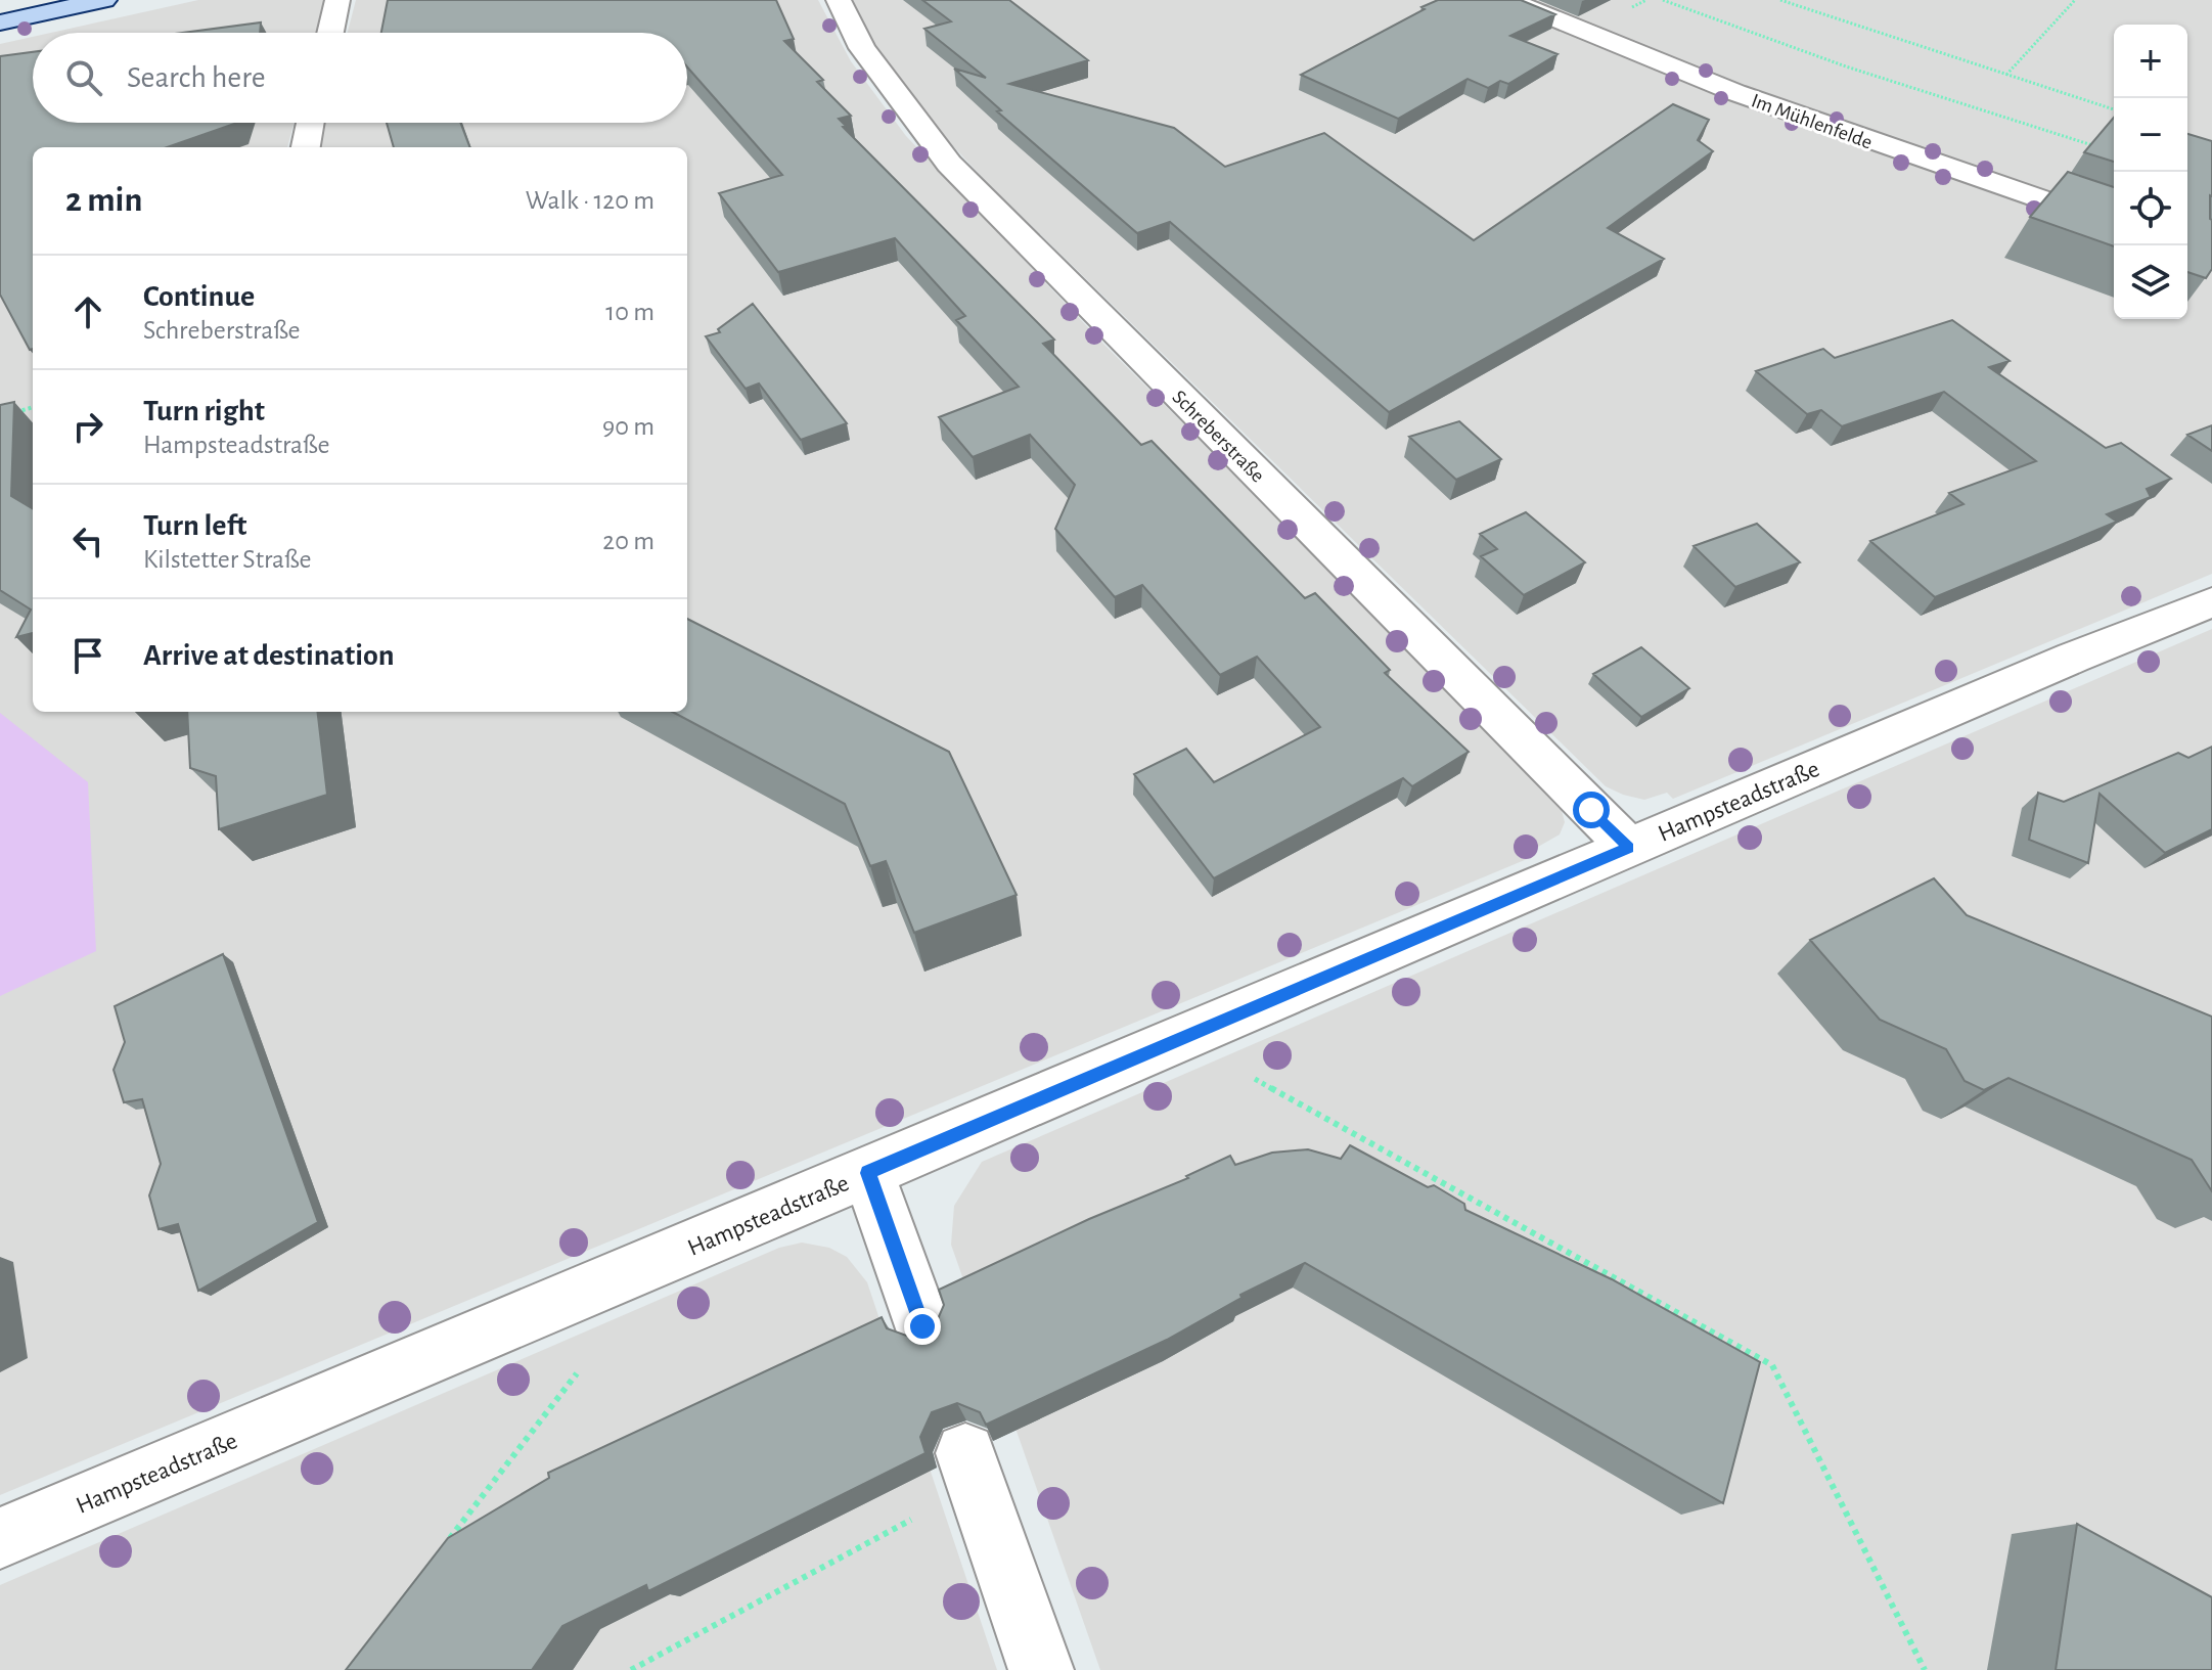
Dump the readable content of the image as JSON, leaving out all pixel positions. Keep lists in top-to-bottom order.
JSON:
{
  "streets": {
    "street": ["Im Mühlenfelde", "Schreberstraße", "Hampsteadstraße"]
  },
  "crossings": [
    ["Schreberstraße", "Hampsteadstraße"]
  ],
  "page": {
    "map_buttons": ["+", "−"],
    "search": "Search here",
    "heading": ["2 min", "Walk · 120 m"],
    "list": [
      ["Continue", "Schreberstraße", "10 m"],
      ["Turn right", "Hampsteadstraße", "90 m"],
      ["Turn left", "Kilstetter Straße", "20 m"],
      "Arrive at destination"
    ]
  }
}
